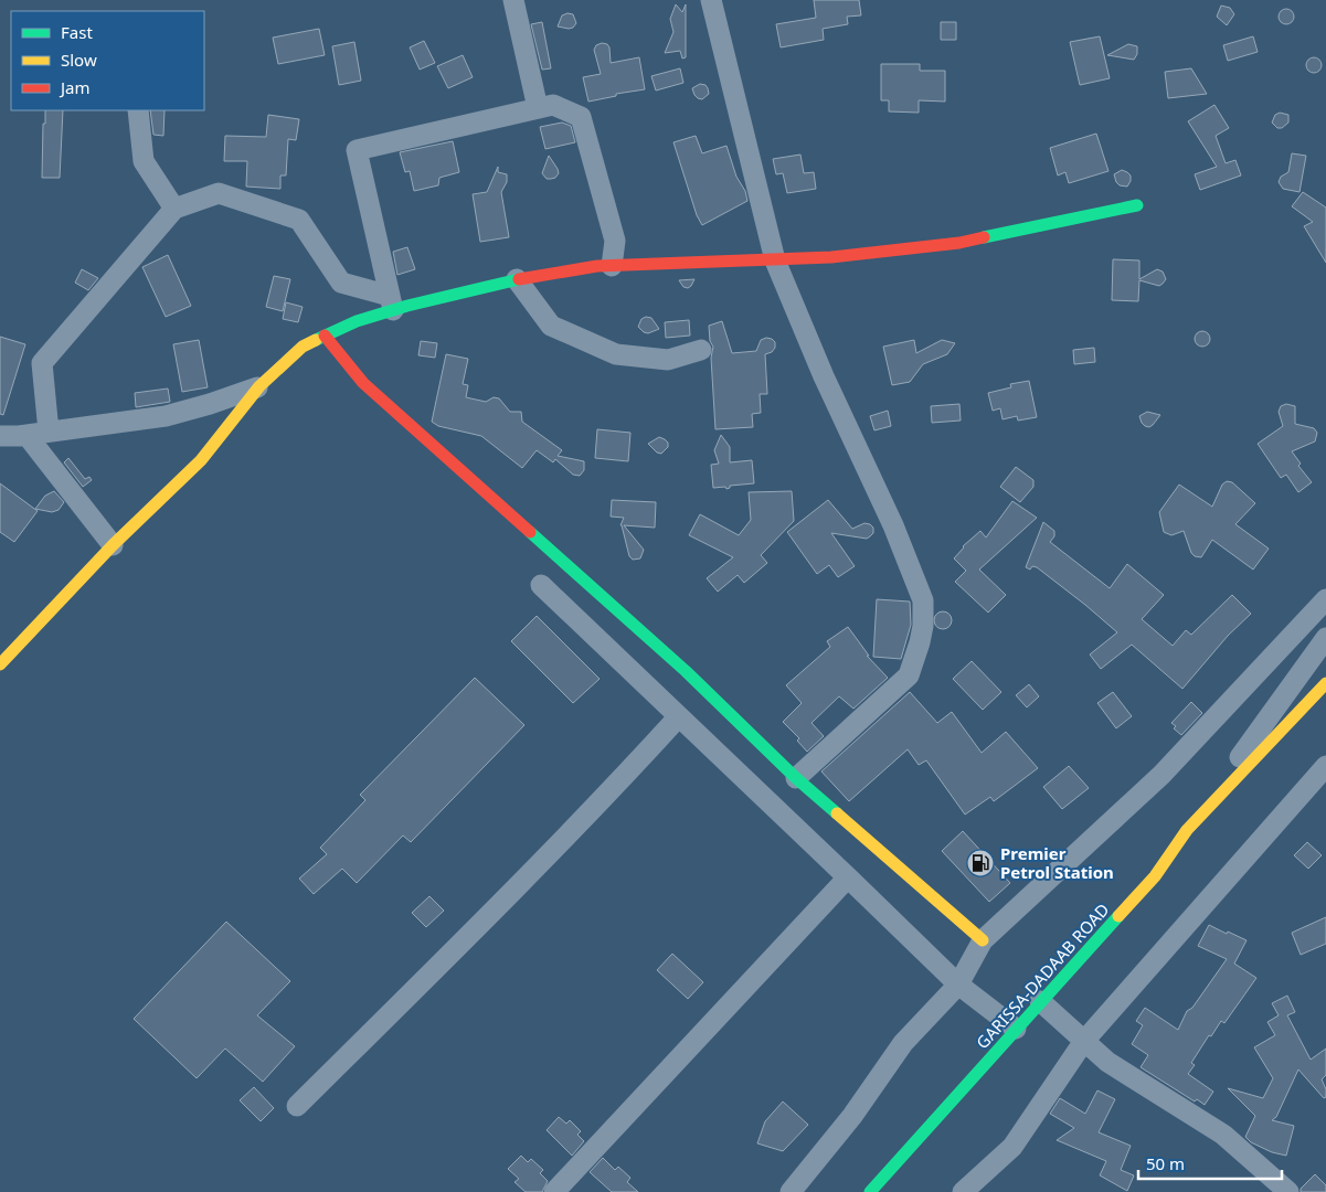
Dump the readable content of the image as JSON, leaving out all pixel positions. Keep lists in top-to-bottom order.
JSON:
{
  "streets": {
    "main road": ["GARISSA-DADAAB ROAD"]
  },
  "places": {
    "fuel station": ["Premier Petrol Station"]
  },
  "legend": ["Fast", "Slow", "Jam"],
  "scale_bar": "50 m"
}
